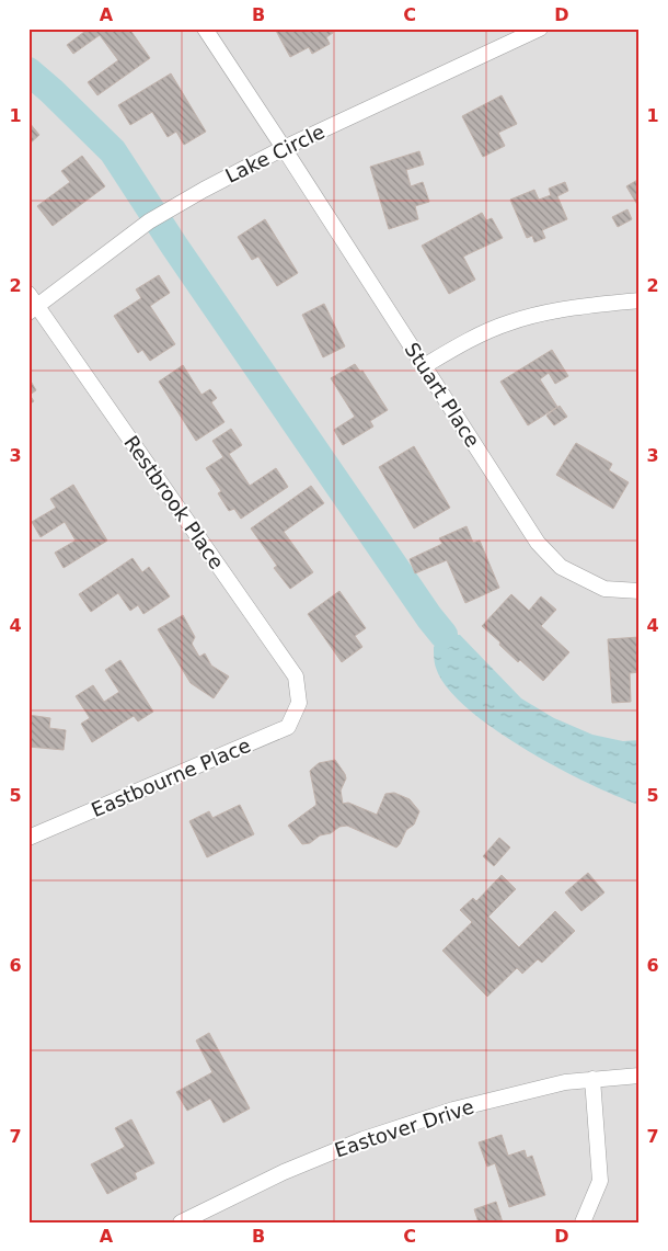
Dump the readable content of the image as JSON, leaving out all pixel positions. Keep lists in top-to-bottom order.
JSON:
{
  "streets": {
    "street": [
      "Lake Circle",
      "Stuart Place",
      "Restbrook Place",
      "Eastbourne Place",
      "Eastover Drive"
    ]
  },
  "crossings": [
    ["Lake Circle", "Stuart Place"],
    ["Lake Circle", "Restbrook Place"],
    ["Restbrook Place", "Eastbourne Place"]
  ],
  "grid": {
    "columns": [
      "A",
      "B",
      "C",
      "D"
    ],
    "rows": [
      "1",
      "2",
      "3",
      "4",
      "5",
      "6",
      "7"
    ]
  }
}
